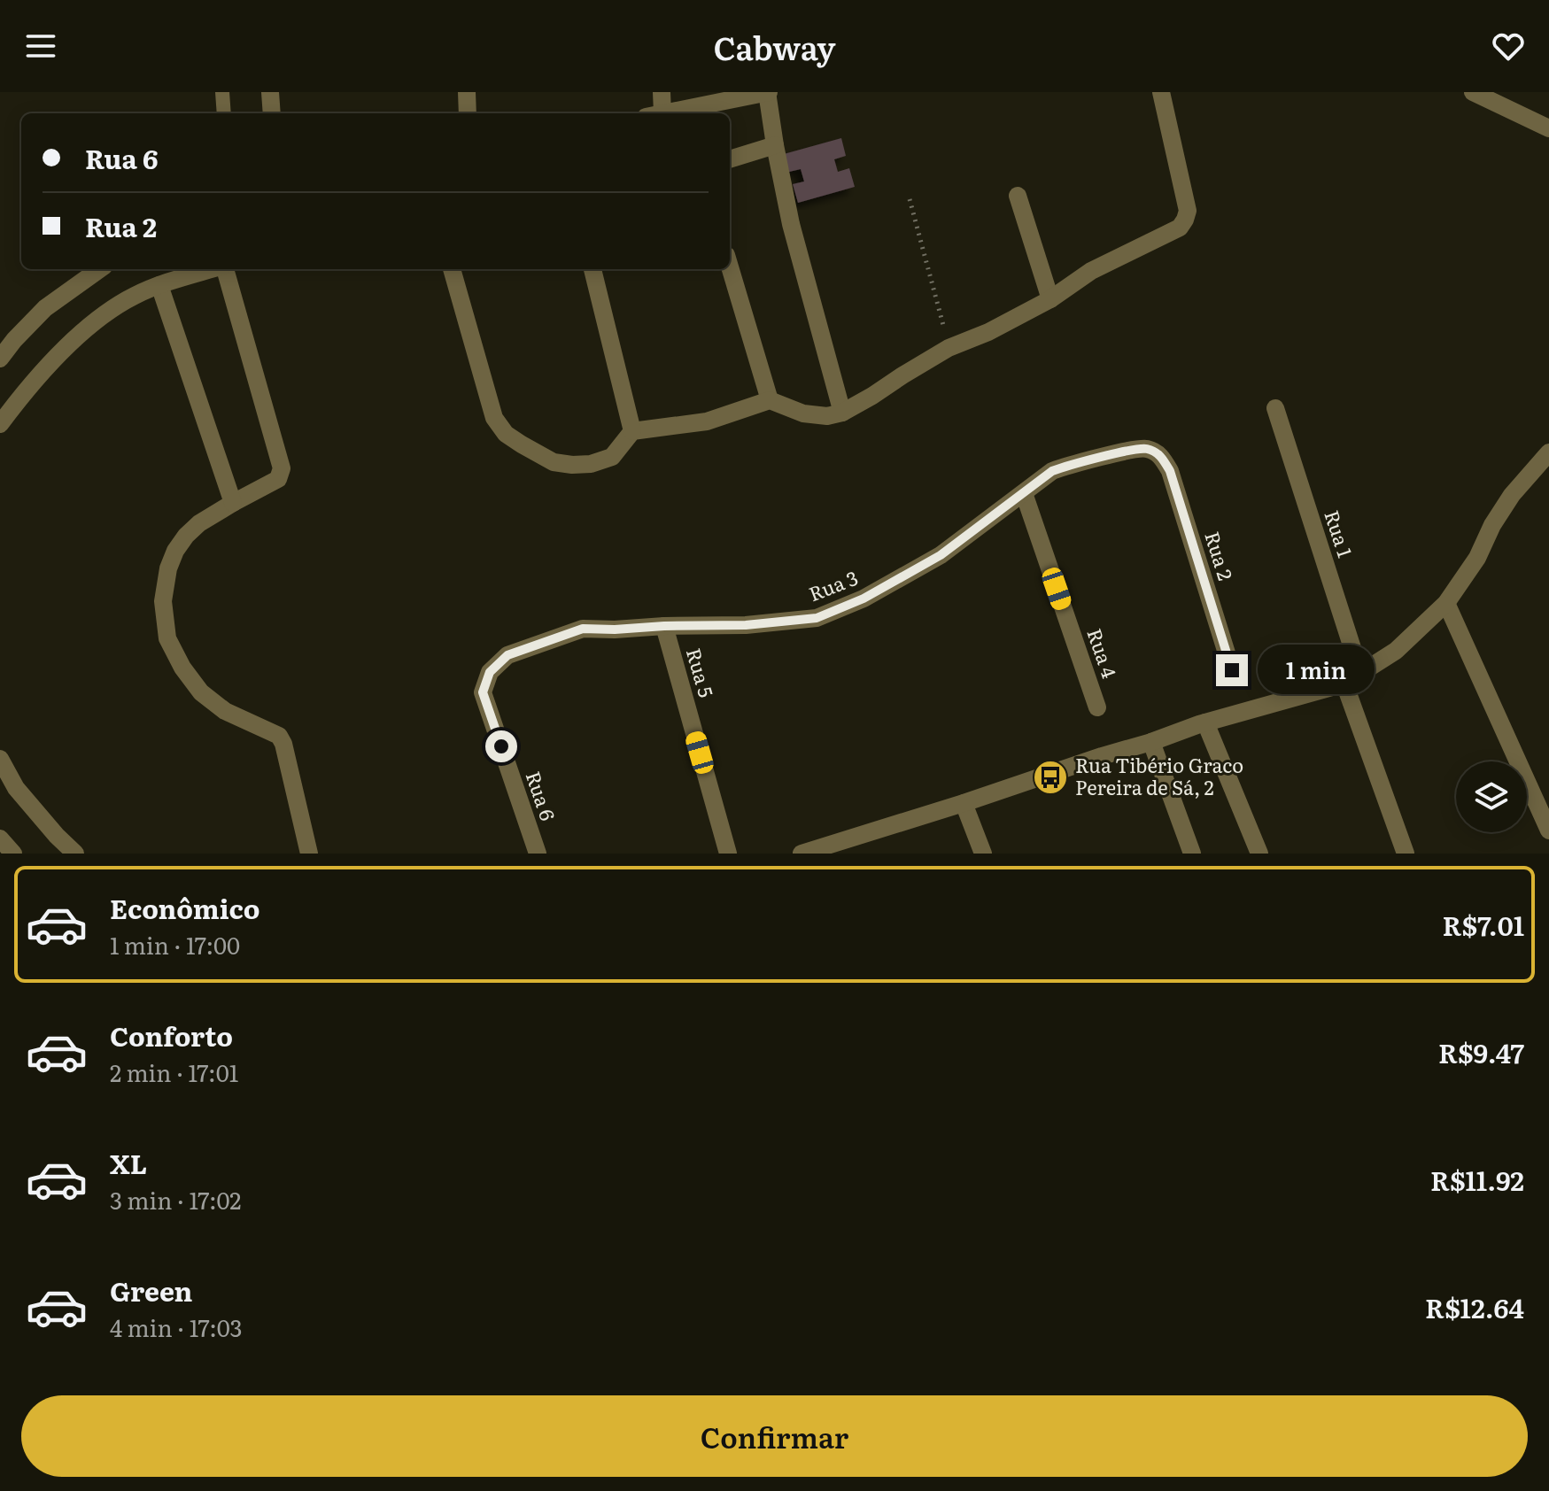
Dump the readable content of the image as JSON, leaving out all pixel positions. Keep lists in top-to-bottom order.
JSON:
{
  "streets": {
    "street": [
      "Rua 1",
      "Rua 2",
      "Rua 3",
      "Rua 4",
      "Rua 5",
      "Rua 6"
    ]
  },
  "crossings": [
    ["Rua 2", "Rua 3"],
    ["Rua 3", "Rua 4"],
    ["Rua 3", "Rua 5"],
    ["Rua 3", "Rua 6"]
  ],
  "places": {
    "bus stop": ["Rua Tibério Graco Pereira de Sá, 2"]
  },
  "page": {
    "header": "Cabway",
    "banner": ["Rua 6", "Rua 2"],
    "bubble": "1 min",
    "list": [
      {
        "name": "Econômico",
        "note": "1 min · 17:00",
        "value": "R$7.01"
      },
      {
        "name": "Conforto",
        "note": "2 min · 17:01",
        "value": "R$9.47"
      },
      {
        "name": "XL",
        "note": "3 min · 17:02",
        "value": "R$11.92"
      },
      {
        "name": "Green",
        "note": "4 min · 17:03",
        "value": "R$12.64"
      }
    ],
    "buttons": "Confirmar"
  }
}
